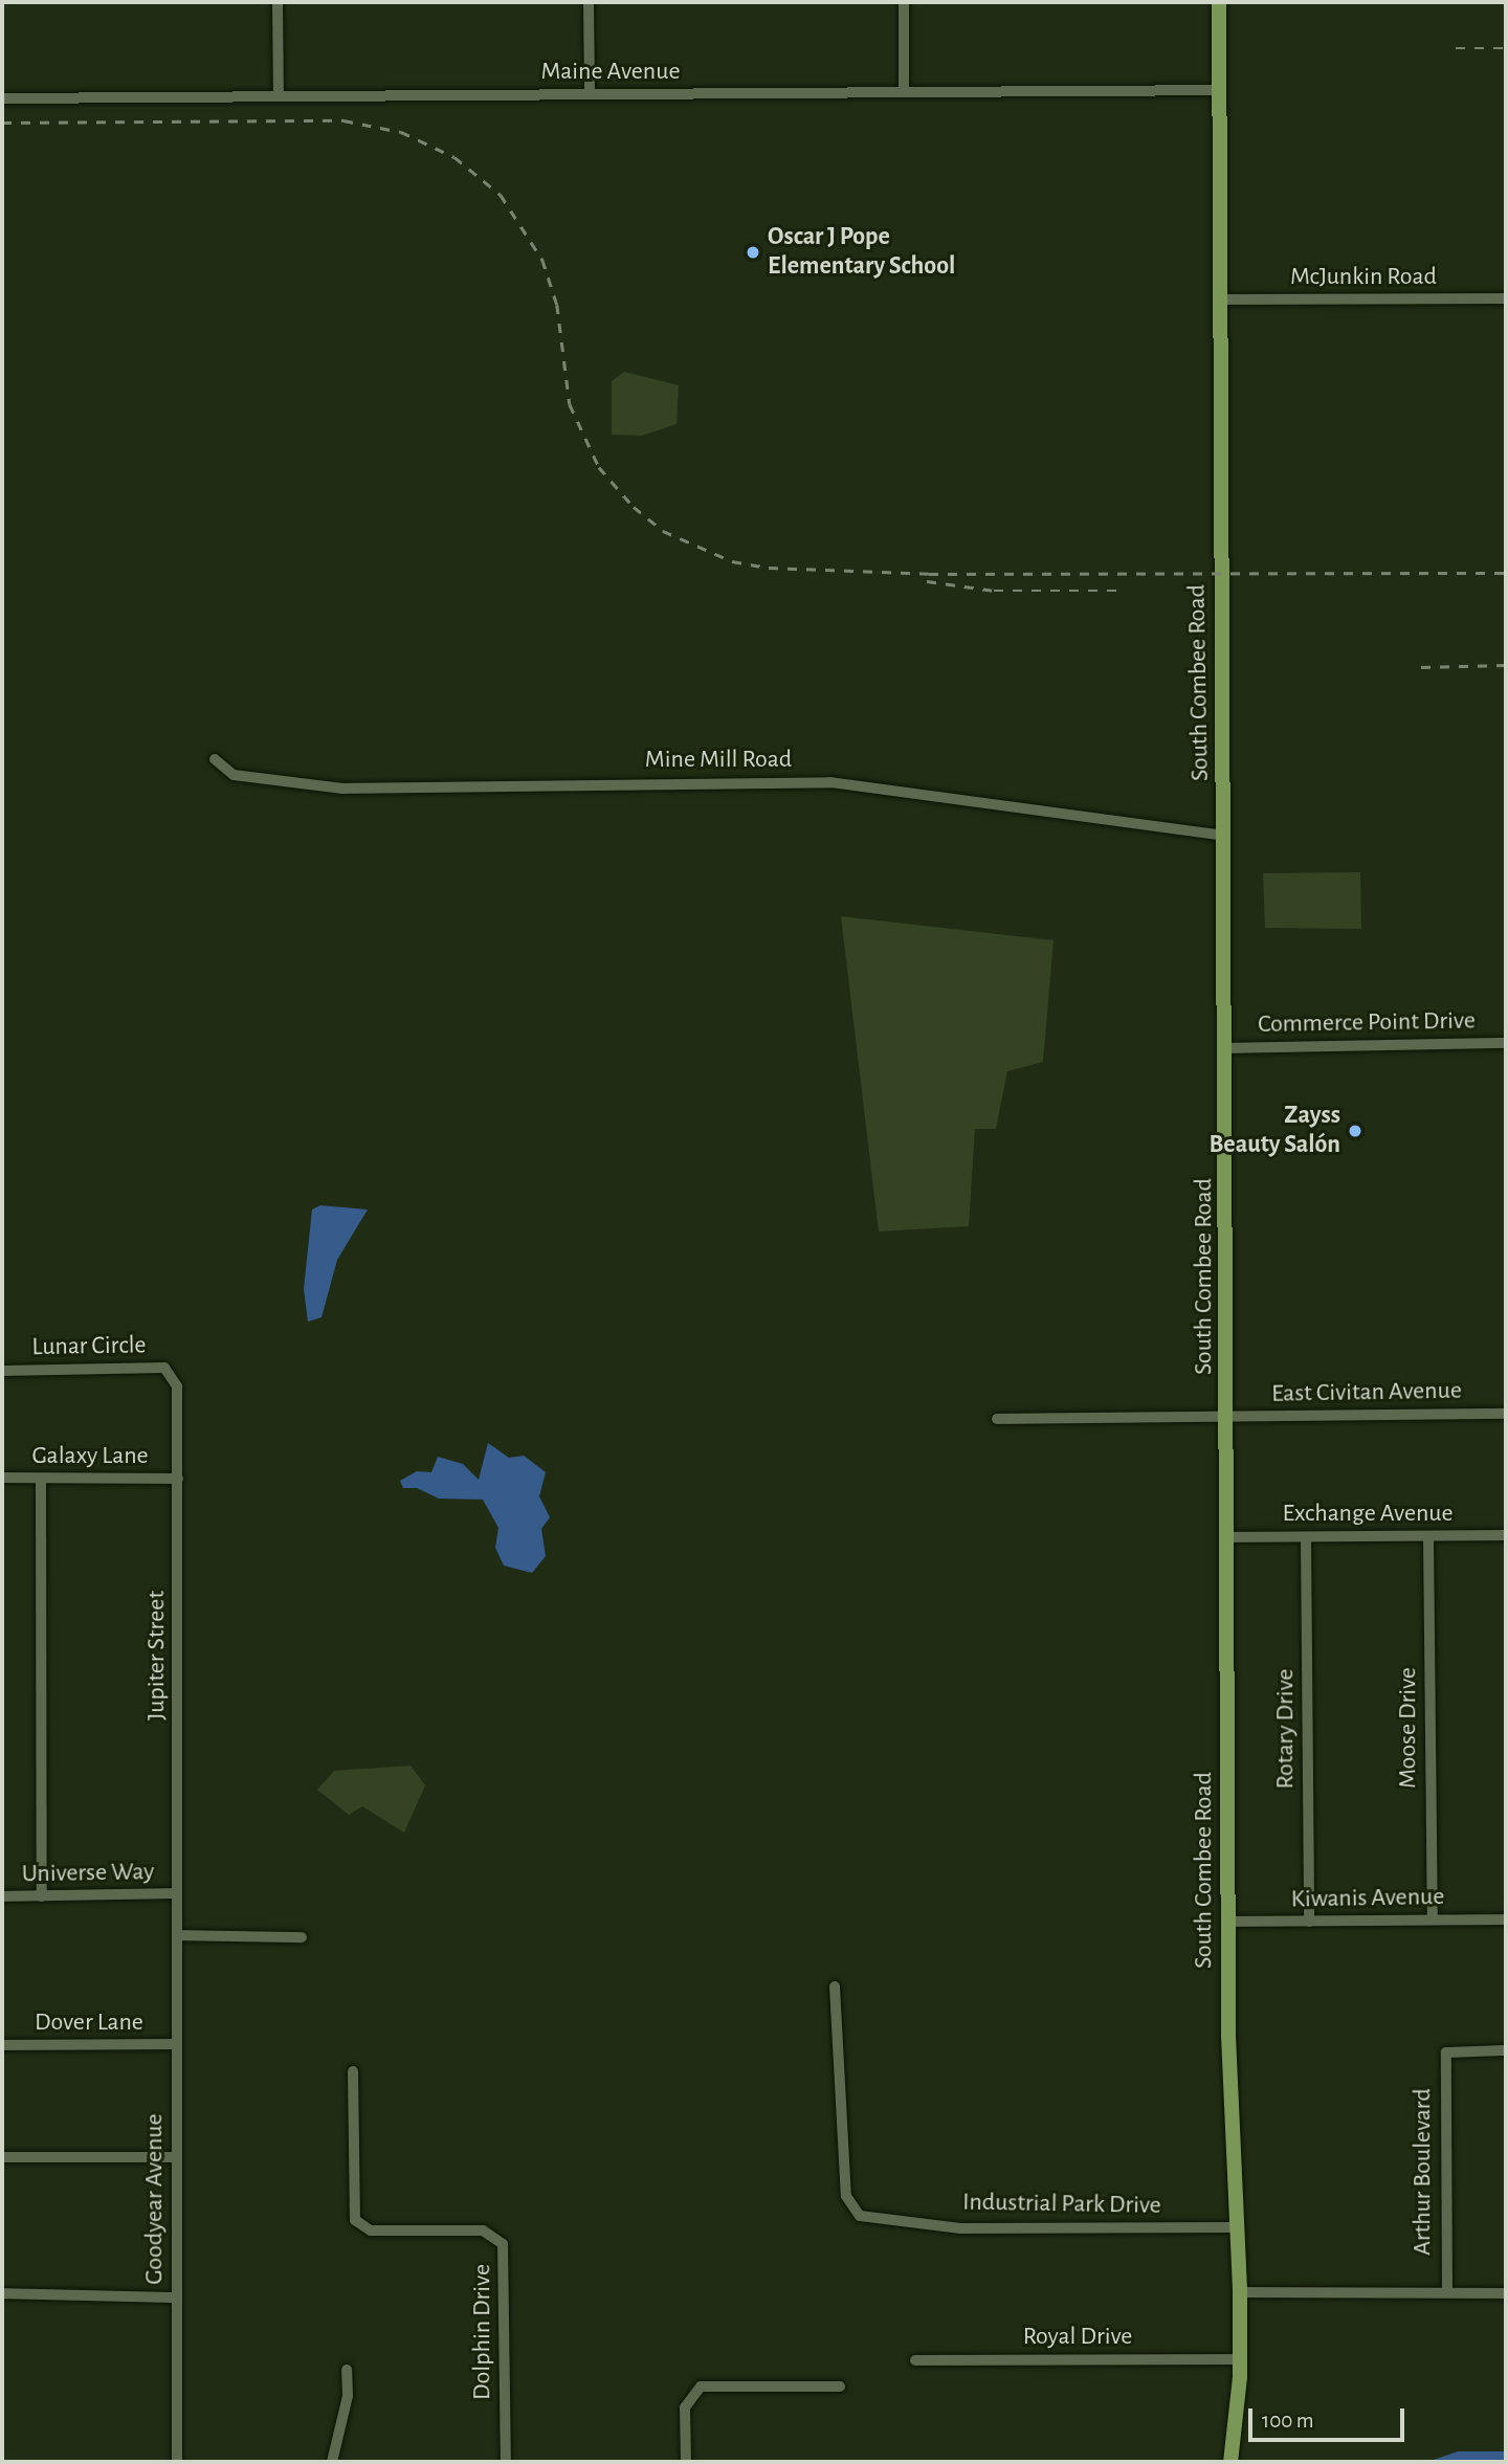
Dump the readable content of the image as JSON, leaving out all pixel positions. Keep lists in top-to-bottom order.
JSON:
{
  "streets": {
    "main road": ["South Combee Road"],
    "street": [
      "Maine Avenue",
      "McJunkin Road",
      "Mine Mill Road",
      "Commerce Point Drive",
      "Lunar Circle",
      "East Civitan Avenue",
      "Galaxy Lane",
      "Exchange Avenue",
      "Jupiter Street",
      "Moose Drive",
      "Rotary Drive",
      "Universe Way",
      "Kiwanis Avenue",
      "Dover Lane",
      "Arthur Boulevard",
      "Goodyear Avenue",
      "Industrial Park Drive",
      "Dolphin Drive",
      "Royal Drive"
    ]
  },
  "crossings": [
    ["Maine Avenue", "South Combee Road"],
    ["McJunkin Road", "South Combee Road"],
    ["South Combee Road", "Mine Mill Road"],
    ["South Combee Road", "Commerce Point Drive"],
    ["South Combee Road", "East Civitan Avenue"],
    ["South Combee Road", "Exchange Avenue"],
    ["South Combee Road", "Kiwanis Avenue"],
    ["South Combee Road", "Industrial Park Drive"],
    ["South Combee Road", "Royal Drive"],
    ["Lunar Circle", "Jupiter Street"],
    ["Galaxy Lane", "Jupiter Street"],
    ["Exchange Avenue", "Moose Drive"],
    ["Exchange Avenue", "Rotary Drive"],
    ["Jupiter Street", "Universe Way"],
    ["Jupiter Street", "Goodyear Avenue"],
    ["Moose Drive", "Kiwanis Avenue"],
    ["Rotary Drive", "Kiwanis Avenue"],
    ["Dover Lane", "Goodyear Avenue"]
  ],
  "places": ["Oscar J Pope Elementary School", "Zayss Beauty Salón"],
  "scale_bar": "100 m"
}
